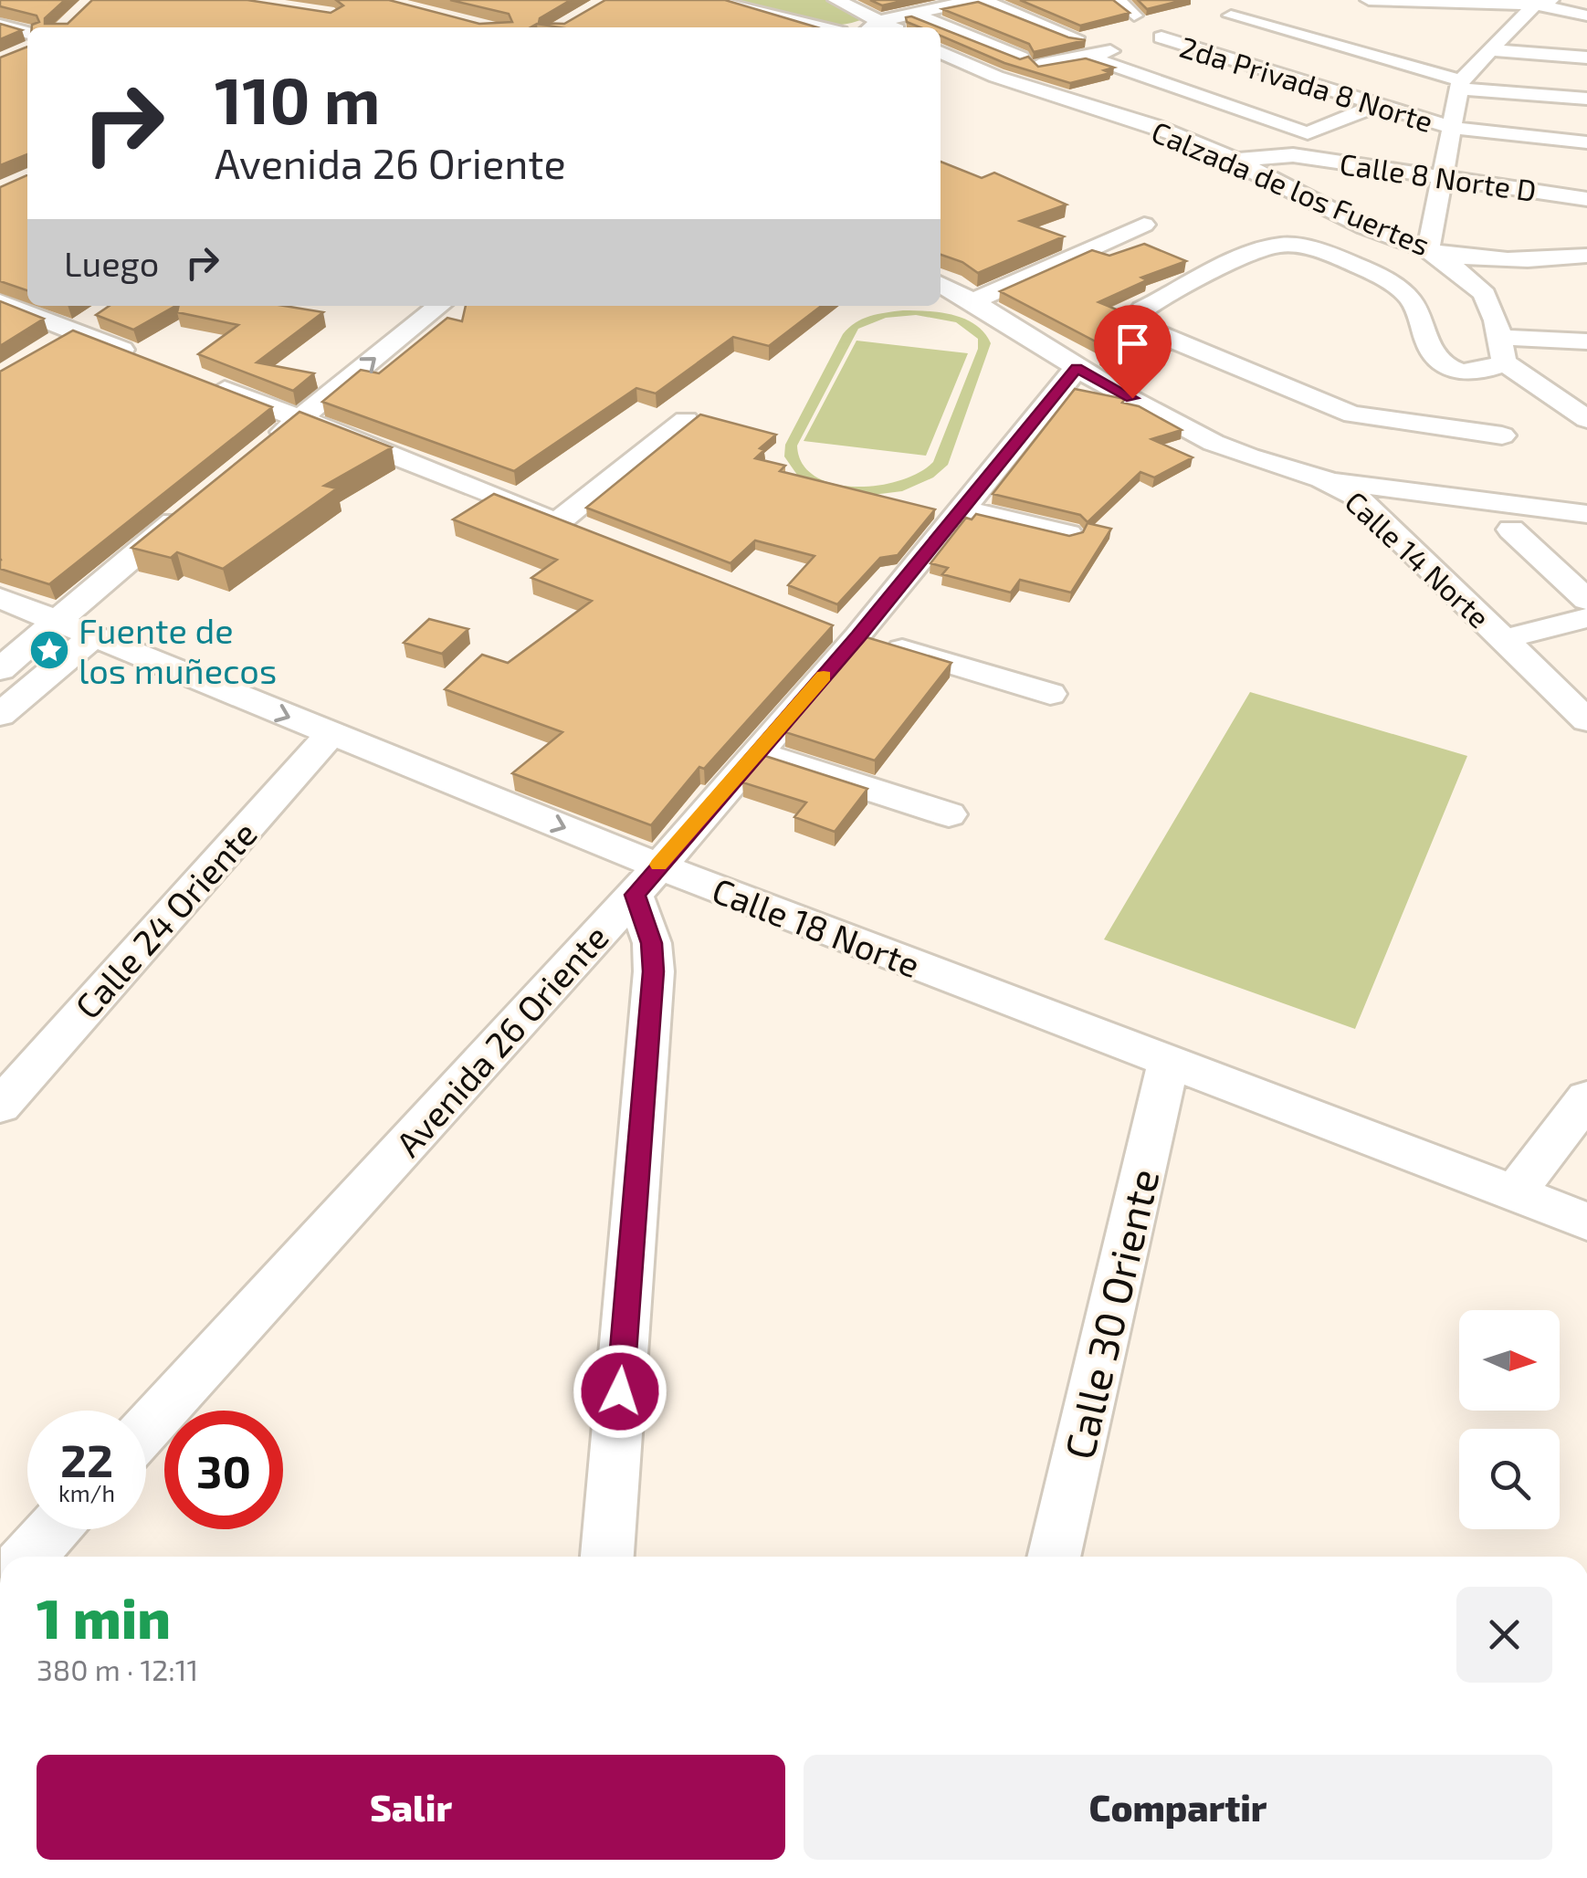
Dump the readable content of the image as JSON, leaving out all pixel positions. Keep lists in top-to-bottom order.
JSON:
{
  "streets": {
    "street": [
      "2da Privada 8 Norte",
      "Calle 8 Norte D",
      "Calzada de los Fuertes",
      "Calle 14 Norte",
      "Calle 24 Oriente",
      "Calle 18 Norte",
      "Avenida 26 Oriente",
      "Calle 30 Oriente"
    ]
  },
  "crossings": [
    ["Calle 8 Norte D", "Calzada de los Fuertes"],
    ["Calle 14 Norte", "Avenida 26 Oriente"],
    ["Calle 24 Oriente", "Calle 18 Norte"],
    ["Calle 18 Norte", "Avenida 26 Oriente"],
    ["Calle 18 Norte", "Calle 30 Oriente"]
  ],
  "places": {
    "place": ["Fuente de los muñecos"]
  },
  "north": "right",
  "page": {
    "turn": ["110 m", "Avenida 26 Oriente"],
    "then": "Luego",
    "speed": "22 km/h",
    "limit": "30",
    "heading": ["1 min", "380 m · 12:11"],
    "buttons": ["Salir", "Compartir"]
  }
}
